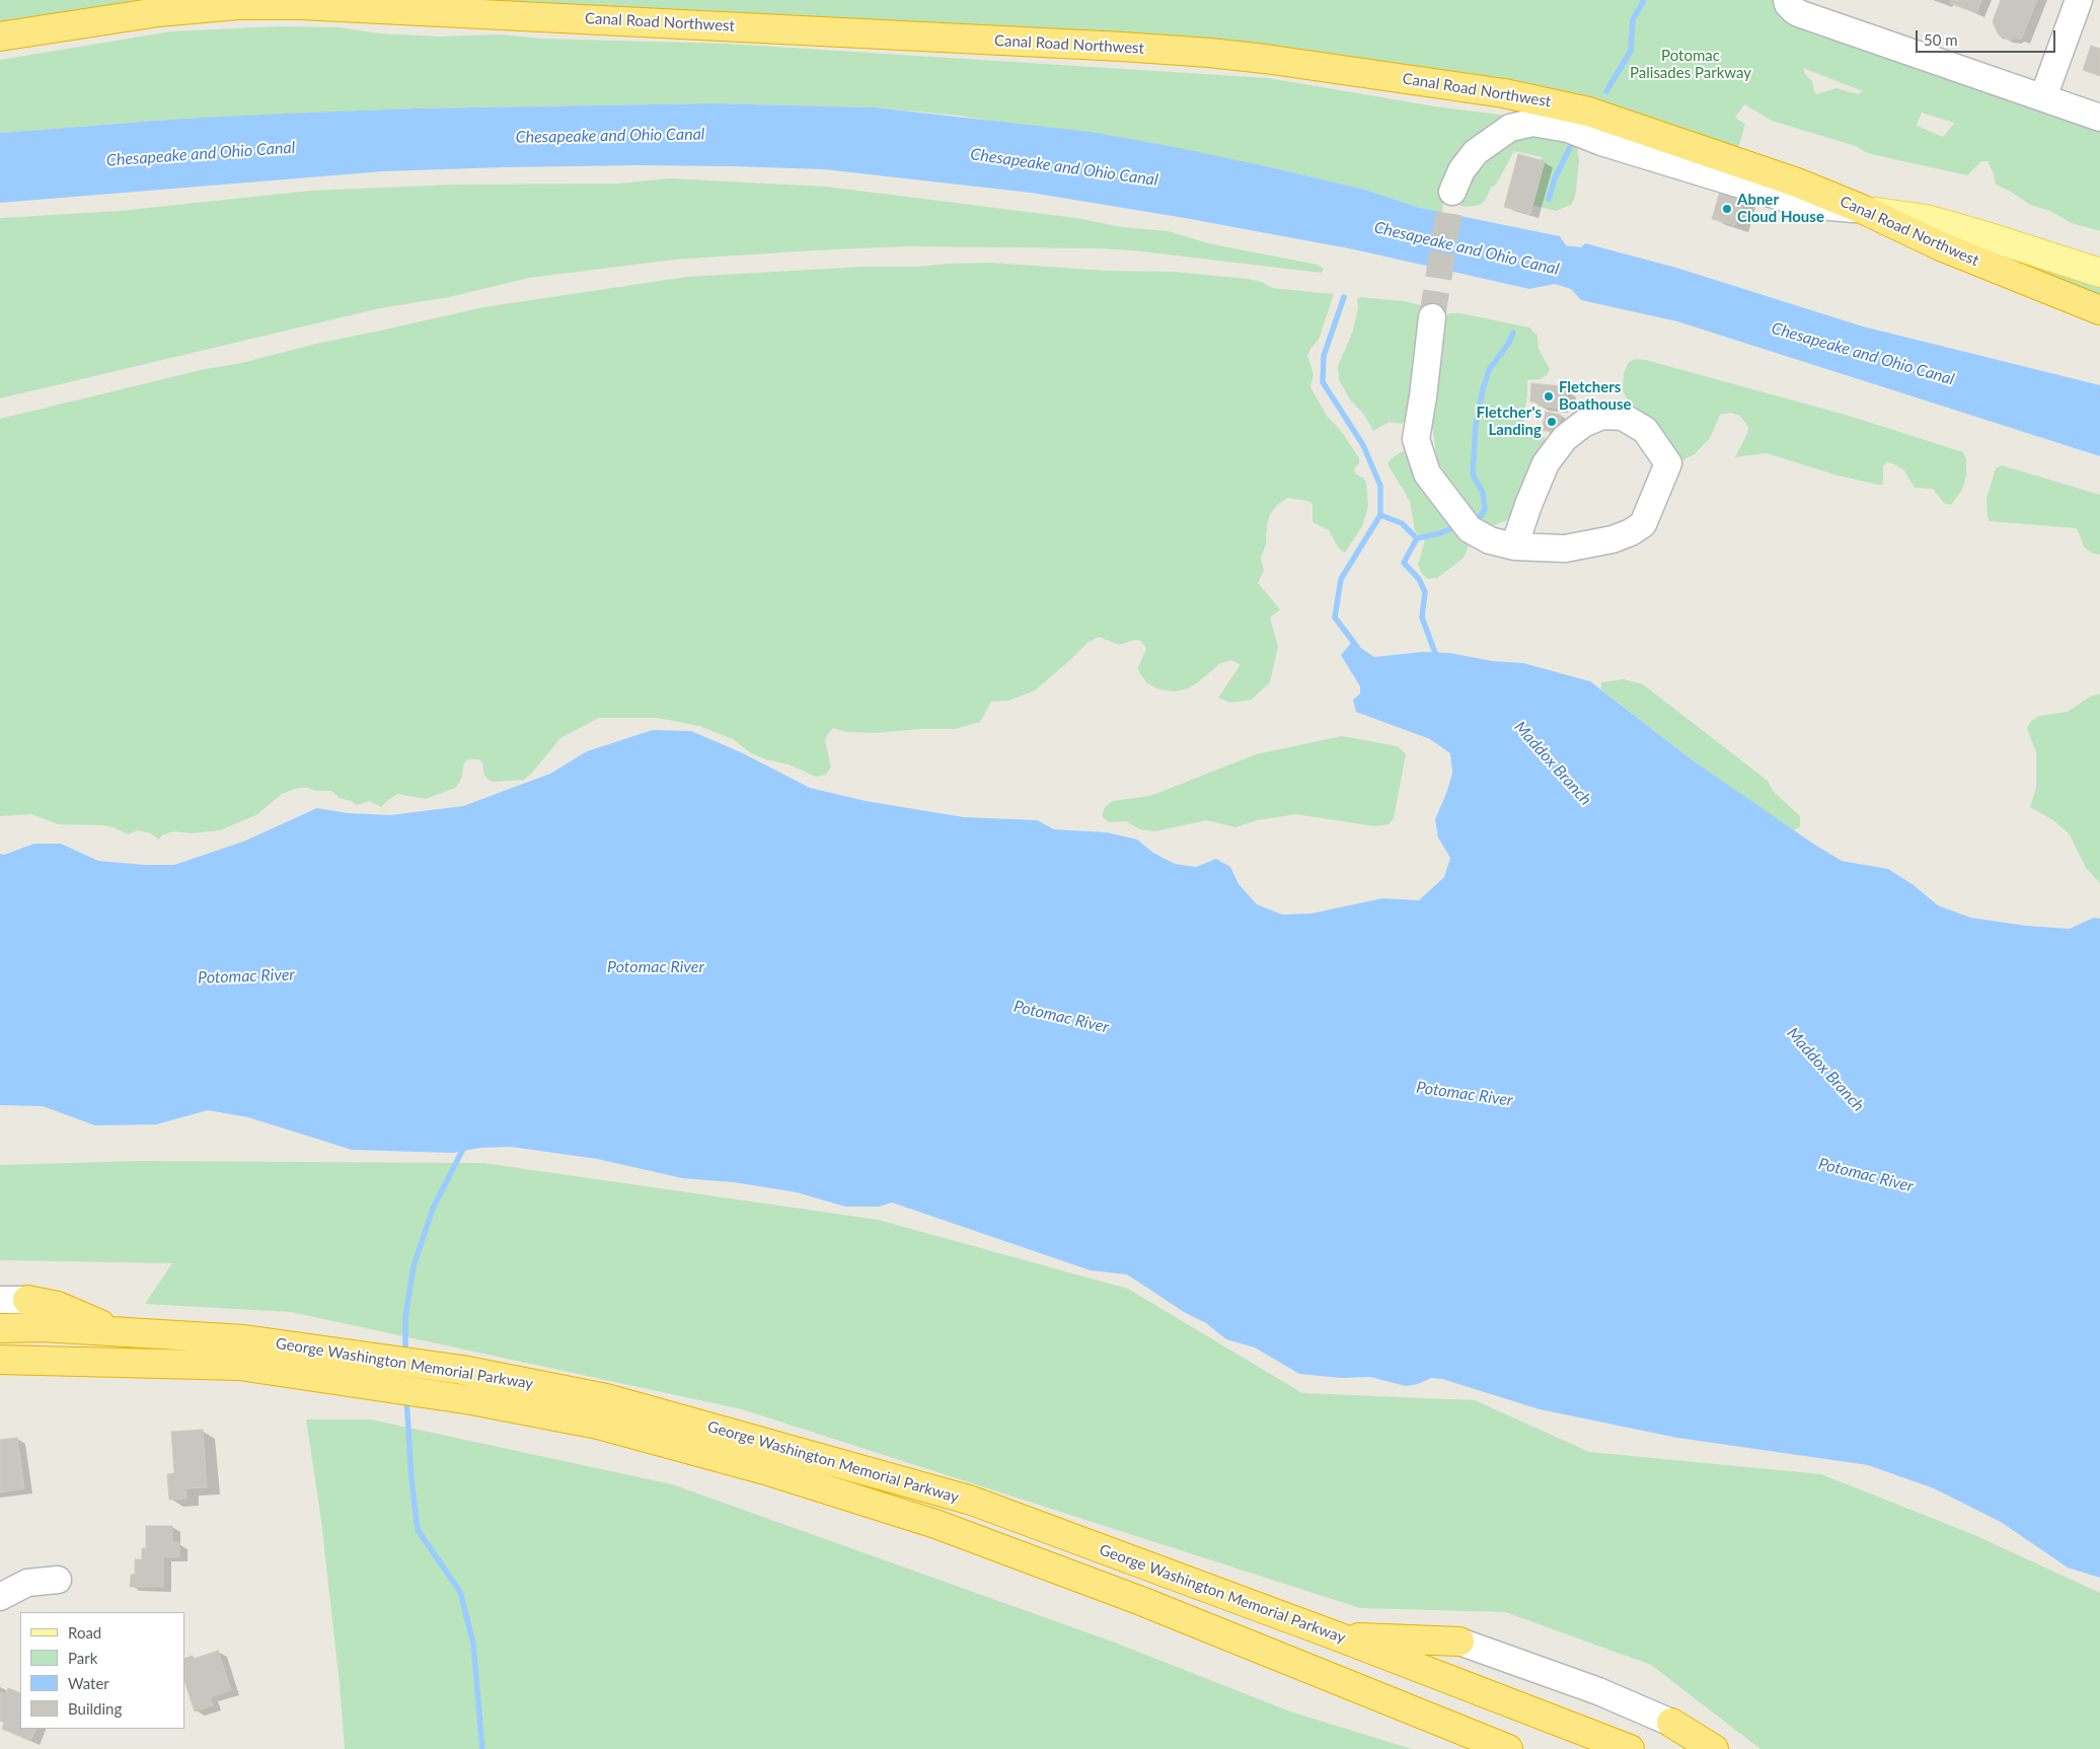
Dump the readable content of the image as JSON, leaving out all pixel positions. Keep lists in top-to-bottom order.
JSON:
{
  "streets": {
    "highway": ["Canal Road Northwest", "George Washington Memorial Parkway"]
  },
  "water": ["Chesapeake and Ohio Canal", "Maddox Branch", "Potomac River"],
  "parks": ["Potomac Palisades Parkway"],
  "places": ["Abner Cloud House", "Fletchers Boathouse", "Fletcher's Landing"],
  "legend": [
    "Road",
    "Park",
    "Water",
    "Building"
  ],
  "scale_bar": "50 m"
}
